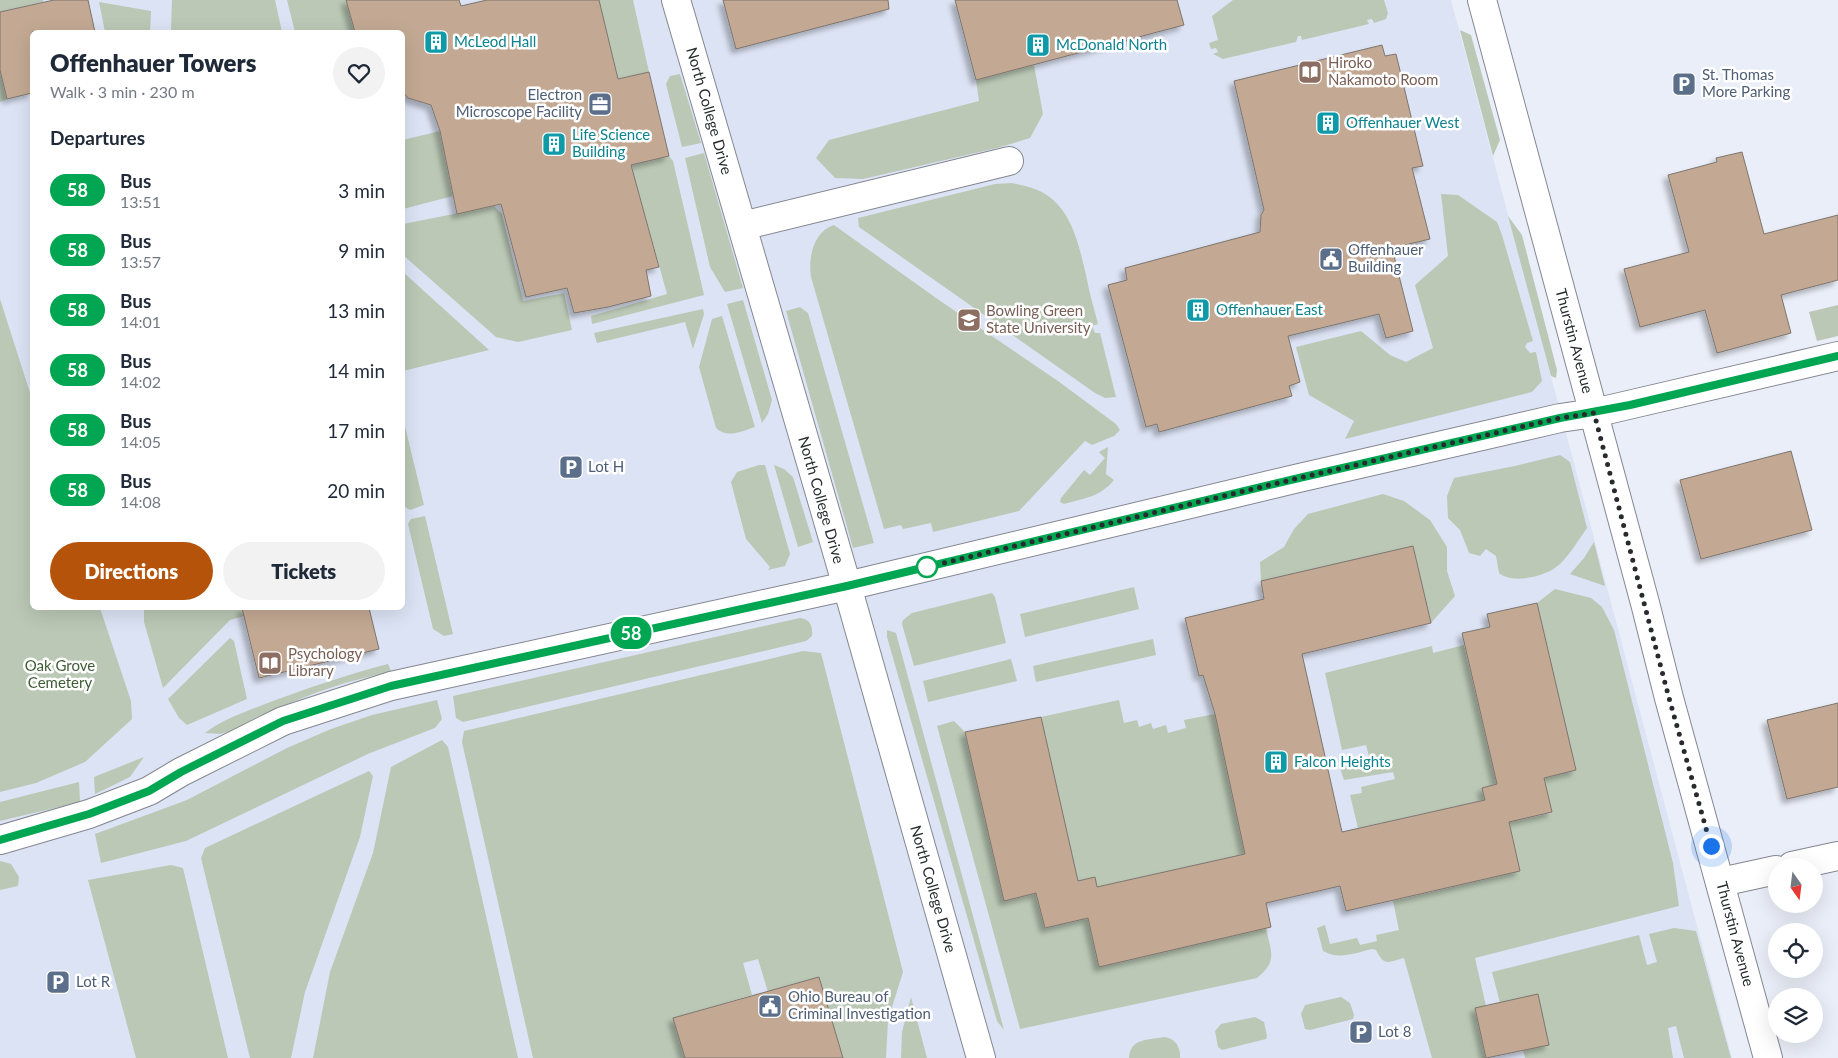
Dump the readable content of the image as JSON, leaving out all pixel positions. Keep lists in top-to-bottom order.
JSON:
{
  "streets": {
    "street": ["North College Drive", "Thurstin Avenue"]
  },
  "parks": ["Oak Grove Cemetery"],
  "places": {
    "building": [
      "McLeod Hall",
      "McDonald North",
      "Offenhauer West",
      "Life Science Building",
      "Offenhauer East",
      "Falcon Heights"
    ],
    "library": ["Hiroko Nakamoto Room", "Psychology Library"],
    "parking": [
      "St. Thomas More Parking",
      "Lot H",
      "Lot R",
      "Lot 8"
    ],
    "office": ["Electron Microscope Facility"],
    "public building": ["Offenhauer Building", "Ohio Bureau of Criminal Investigation"],
    "school or university": ["Bowling Green State University"]
  },
  "lines": ["bus line 58"],
  "north": "bottom",
  "page": {
    "on_map": "58",
    "heading": [
      ["Offenhauer Towers", "Walk · 3 min · 230 m"],
      "Departures"
    ],
    "list": [
      {
        "mark": "58",
        "name": "Bus",
        "note": "13:51",
        "value": "3 min"
      },
      {
        "mark": "58",
        "name": "Bus",
        "note": "13:57",
        "value": "9 min"
      },
      {
        "mark": "58",
        "name": "Bus",
        "note": "14:01",
        "value": "13 min"
      },
      {
        "mark": "58",
        "name": "Bus",
        "note": "14:02",
        "value": "14 min"
      },
      {
        "mark": "58",
        "name": "Bus",
        "note": "14:05",
        "value": "17 min"
      },
      {
        "mark": "58",
        "name": "Bus",
        "note": "14:08",
        "value": "20 min"
      }
    ],
    "buttons": ["Directions", "Tickets"]
  }
}
